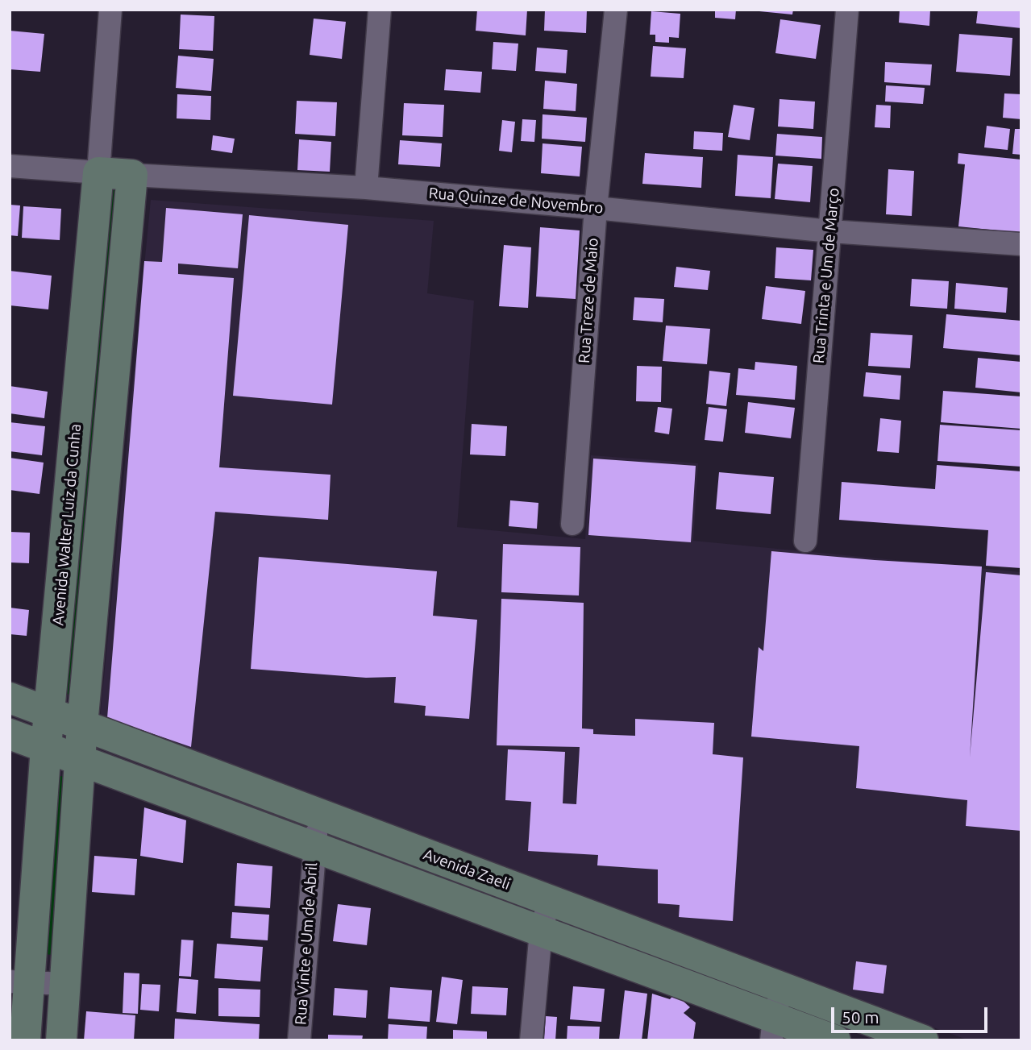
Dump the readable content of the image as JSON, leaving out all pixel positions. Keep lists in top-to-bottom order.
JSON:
{
  "streets": {
    "street": [
      "Rua Quinze de Novembro",
      "Rua Trinta e Um de Março",
      "Rua Treze de Maio",
      "Avenida Walter Luiz da Cunha",
      "Avenida Zaeli",
      "Rua Vinte e Um de Abril"
    ]
  },
  "crossings": [
    ["Rua Quinze de Novembro", "Rua Trinta e Um de Março"],
    ["Rua Quinze de Novembro", "Rua Treze de Maio"],
    ["Rua Quinze de Novembro", "Avenida Walter Luiz da Cunha"],
    ["Avenida Walter Luiz da Cunha", "Avenida Zaeli"],
    ["Avenida Zaeli", "Rua Vinte e Um de Abril"]
  ],
  "scale_bar": "50 m"
}
